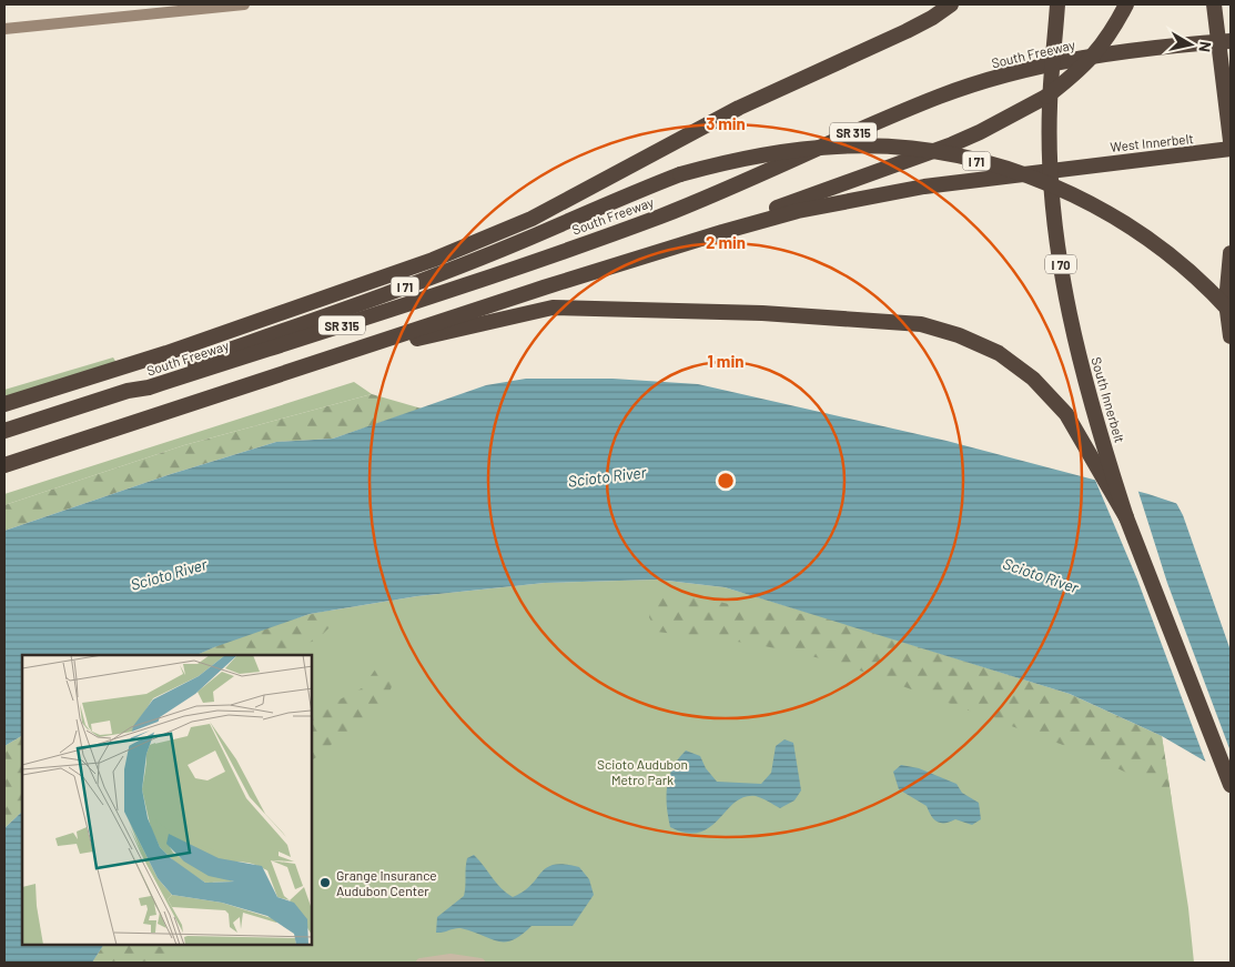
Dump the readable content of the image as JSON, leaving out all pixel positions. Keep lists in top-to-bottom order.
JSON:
{
  "streets": {
    "highway": [
      "South Freeway",
      "SR 315",
      "West Innerbelt",
      "I 71",
      "I 70",
      "South Innerbelt"
    ]
  },
  "crossings": [
    ["South Freeway", "I 71"],
    ["SR 315", "West Innerbelt"]
  ],
  "water": ["Scioto River"],
  "parks": ["Scioto Audubon Metro Park"],
  "places": ["Grange Insurance Audubon Center"],
  "north": "right",
  "rings": ["3 min", "2 min", "1 min"]
}
